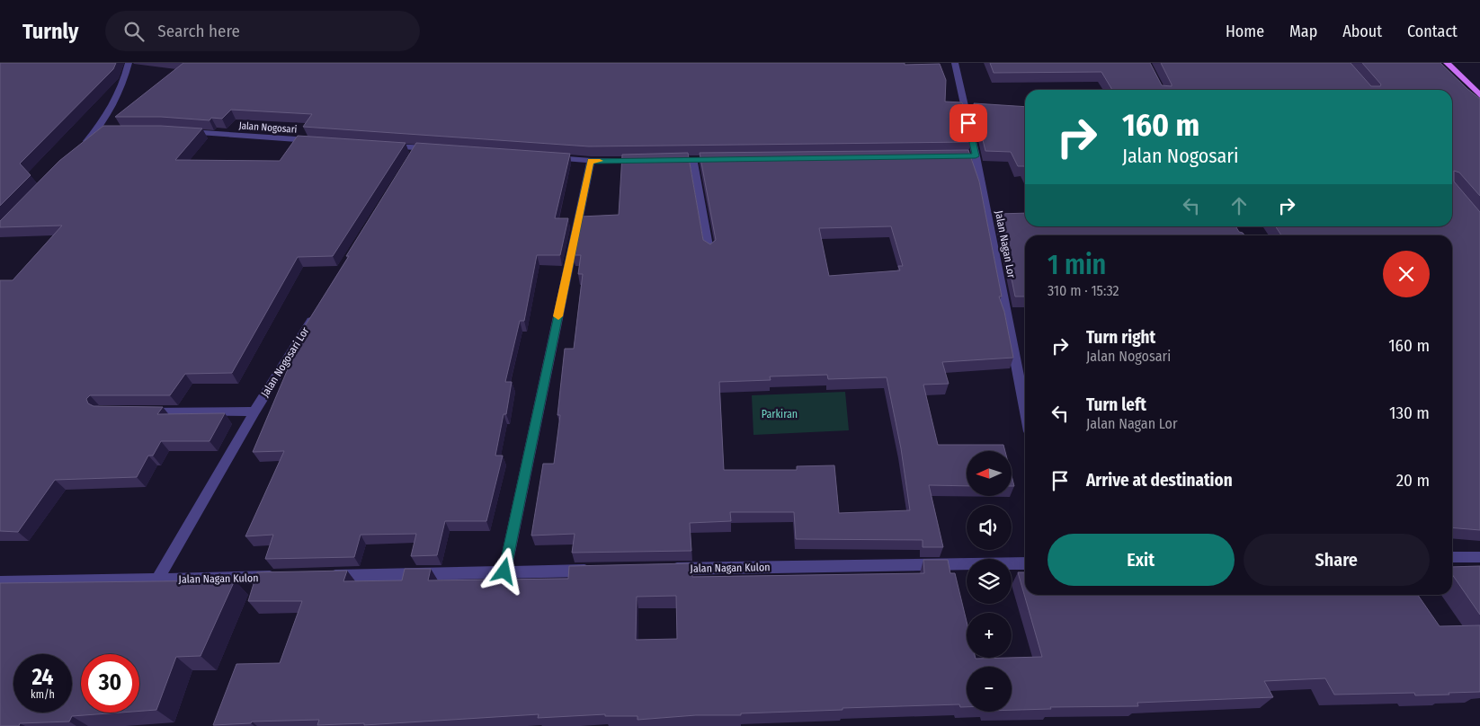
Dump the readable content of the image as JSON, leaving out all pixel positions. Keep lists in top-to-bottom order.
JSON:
{
  "streets": {
    "street": [
      "Jalan Nogosari",
      "Jalan Nagan Lor",
      "Jalan Nogosari Lor",
      "Jalan Nagan Kulon"
    ]
  },
  "crossings": [
    ["Jalan Nogosari Lor", "Jalan Nagan Kulon"]
  ],
  "parks": ["Parkiran"],
  "north": "left",
  "page": {
    "header": "Turnly",
    "search": "Search here",
    "nav": [
      "Home",
      "Map",
      "About",
      "Contact"
    ],
    "turn": ["160 m", "Jalan Nogosari"],
    "heading": ["1 min", "310 m · 15:32"],
    "list": [
      {
        "name": "Turn right",
        "note": "Jalan Nogosari",
        "value": "160 m"
      },
      {
        "name": "Turn left",
        "note": "Jalan Nagan Lor",
        "value": "130 m"
      },
      {
        "name": "Arrive at destination",
        "value": "20 m"
      }
    ],
    "map_buttons": ["+", "−"],
    "buttons": ["Exit", "Share"],
    "speed": "24 km/h",
    "limit": "30"
  }
}
